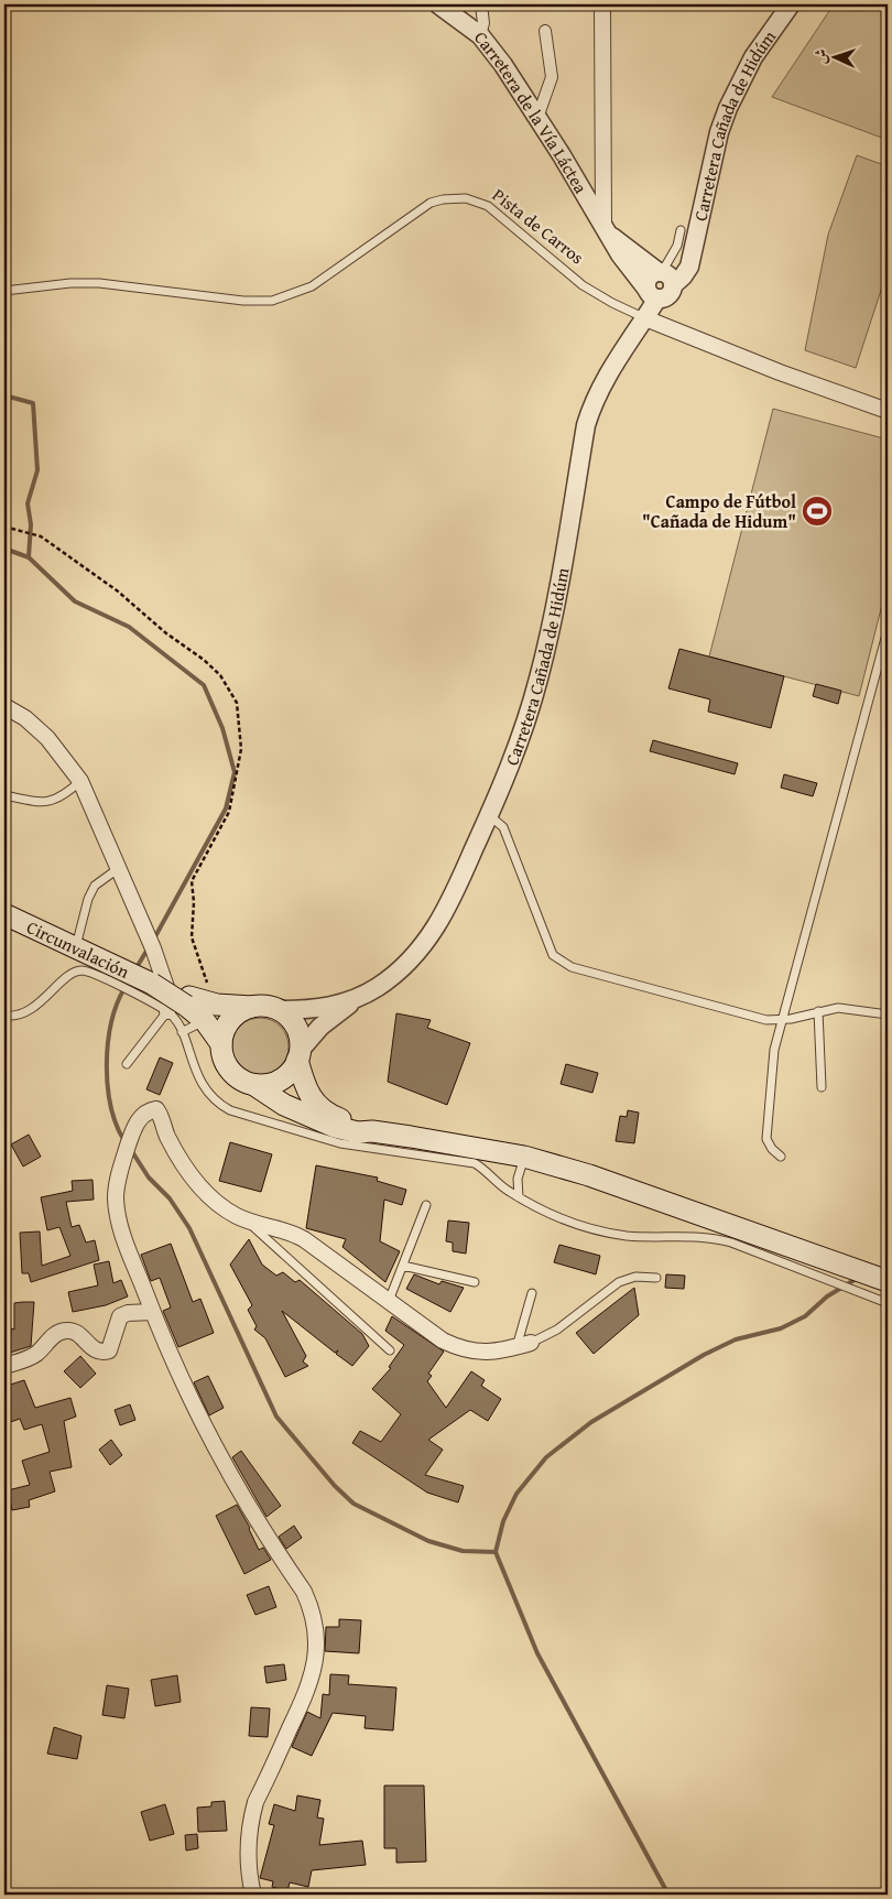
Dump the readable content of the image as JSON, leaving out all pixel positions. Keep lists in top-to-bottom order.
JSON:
{
  "streets": {
    "main road": ["Circunvalación"],
    "street": ["Carretera de la Vía Láctea", "Carretera Cañada de Hidúm", "Pista de Carros"]
  },
  "crossings": [
    ["Carretera de la Vía Láctea", "Carretera Cañada de Hidúm"],
    ["Carretera Cañada de Hidúm", "Pista de Carros"]
  ],
  "places": {
    "sports": ["Campo de Fútbol \"Cañada de Hidum\""]
  },
  "north": "left"
}
